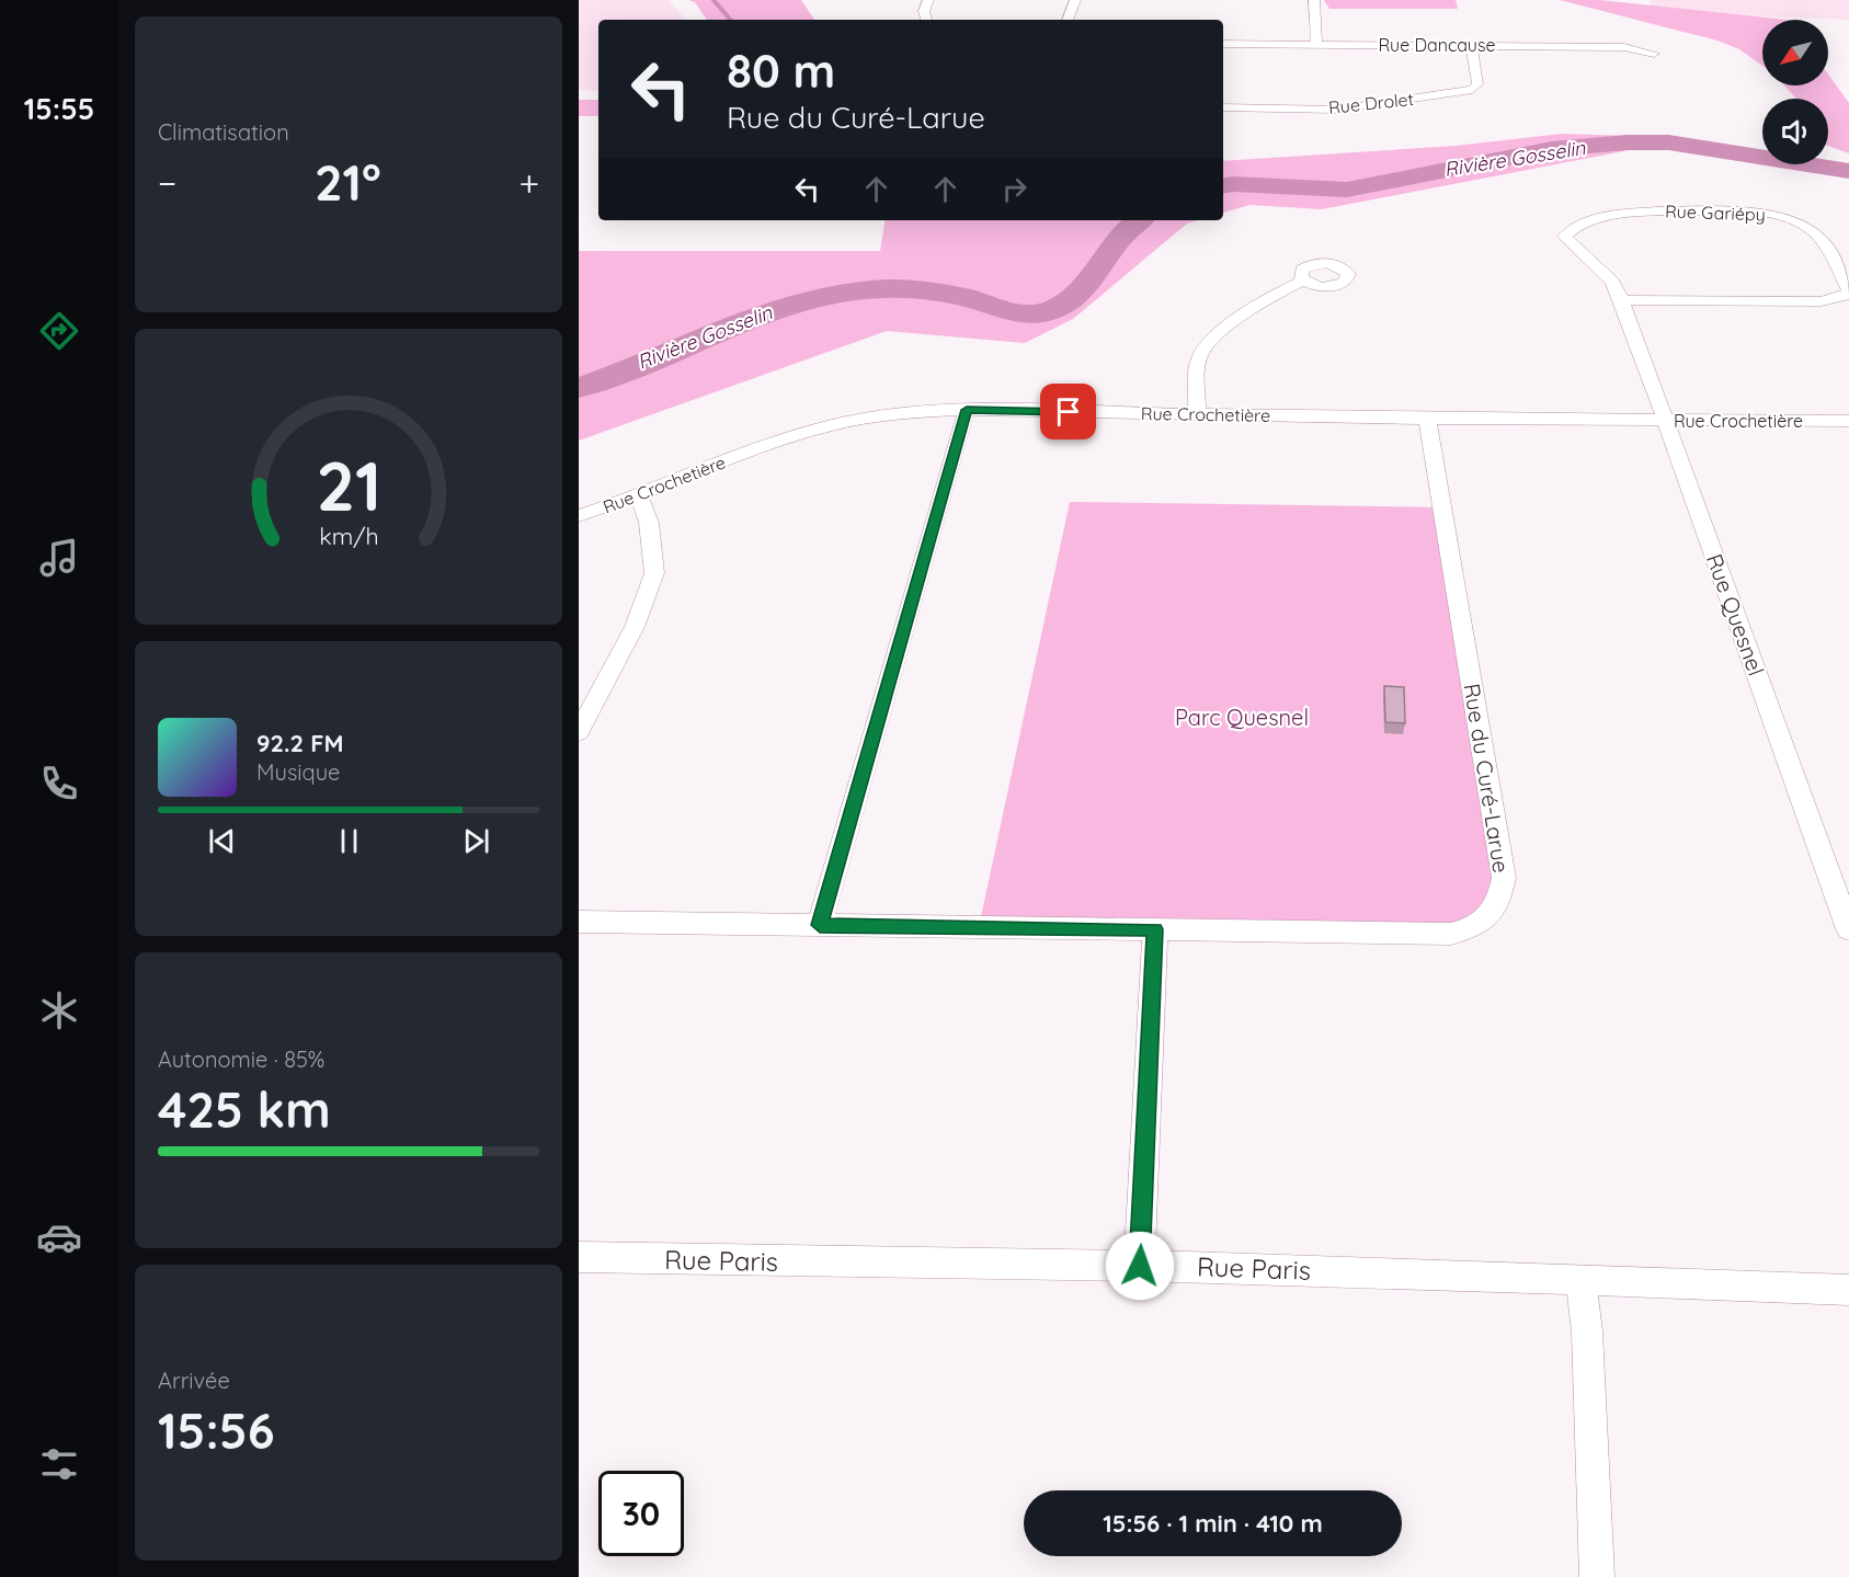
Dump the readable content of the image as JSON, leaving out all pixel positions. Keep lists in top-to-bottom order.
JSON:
{
  "streets": {
    "street": [
      "Rue Dancause",
      "Rue Drolet",
      "Rue Gariépy",
      "Rue Crochetière",
      "Rue Quesnel",
      "Rue du Curé-Larue",
      "Rue Paris"
    ]
  },
  "crossings": [
    ["Rue Dancause", "Rue Drolet"],
    ["Rue Gariépy", "Rue Quesnel"],
    ["Rue Crochetière", "Rue Quesnel"],
    ["Rue Crochetière", "Rue du Curé-Larue"]
  ],
  "water": ["Rivière Gosselin"],
  "parks": ["Parc Quesnel"],
  "north": "bottom left",
  "page": {
    "tabs": "15:55",
    "tile": [
      "Climatisation",
      ["Autonomie · 85%", "425 km"],
      ["Arrivée", "15:56"]
    ],
    "turn": ["80 m", "Rue du Curé-Larue"],
    "heat": ["−", "21°", "+"],
    "song": ["92.2 FM", "Musique"],
    "limit": "30",
    "trip": "15:56 · 1 min · 410 m",
    "gauge": ["21", "km/h"]
  }
}
